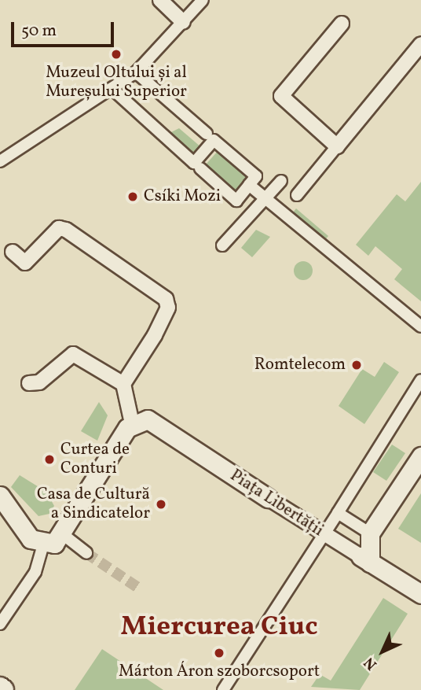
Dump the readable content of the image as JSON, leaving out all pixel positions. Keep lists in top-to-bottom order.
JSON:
{
  "streets": {
    "street": ["Piața Libertății"]
  },
  "districts": ["Miercurea Ciuc"],
  "places": [
    "Muzeul Oltului și al Mureșului Superior",
    "Csíki Mozi",
    "Romtelecom",
    "Curtea de Conturi",
    "Casa de Cultură a Sindicatelor",
    "Márton Áron szoborcsoport"
  ],
  "scale_bar": "50 m",
  "north": "bottom left"
}
